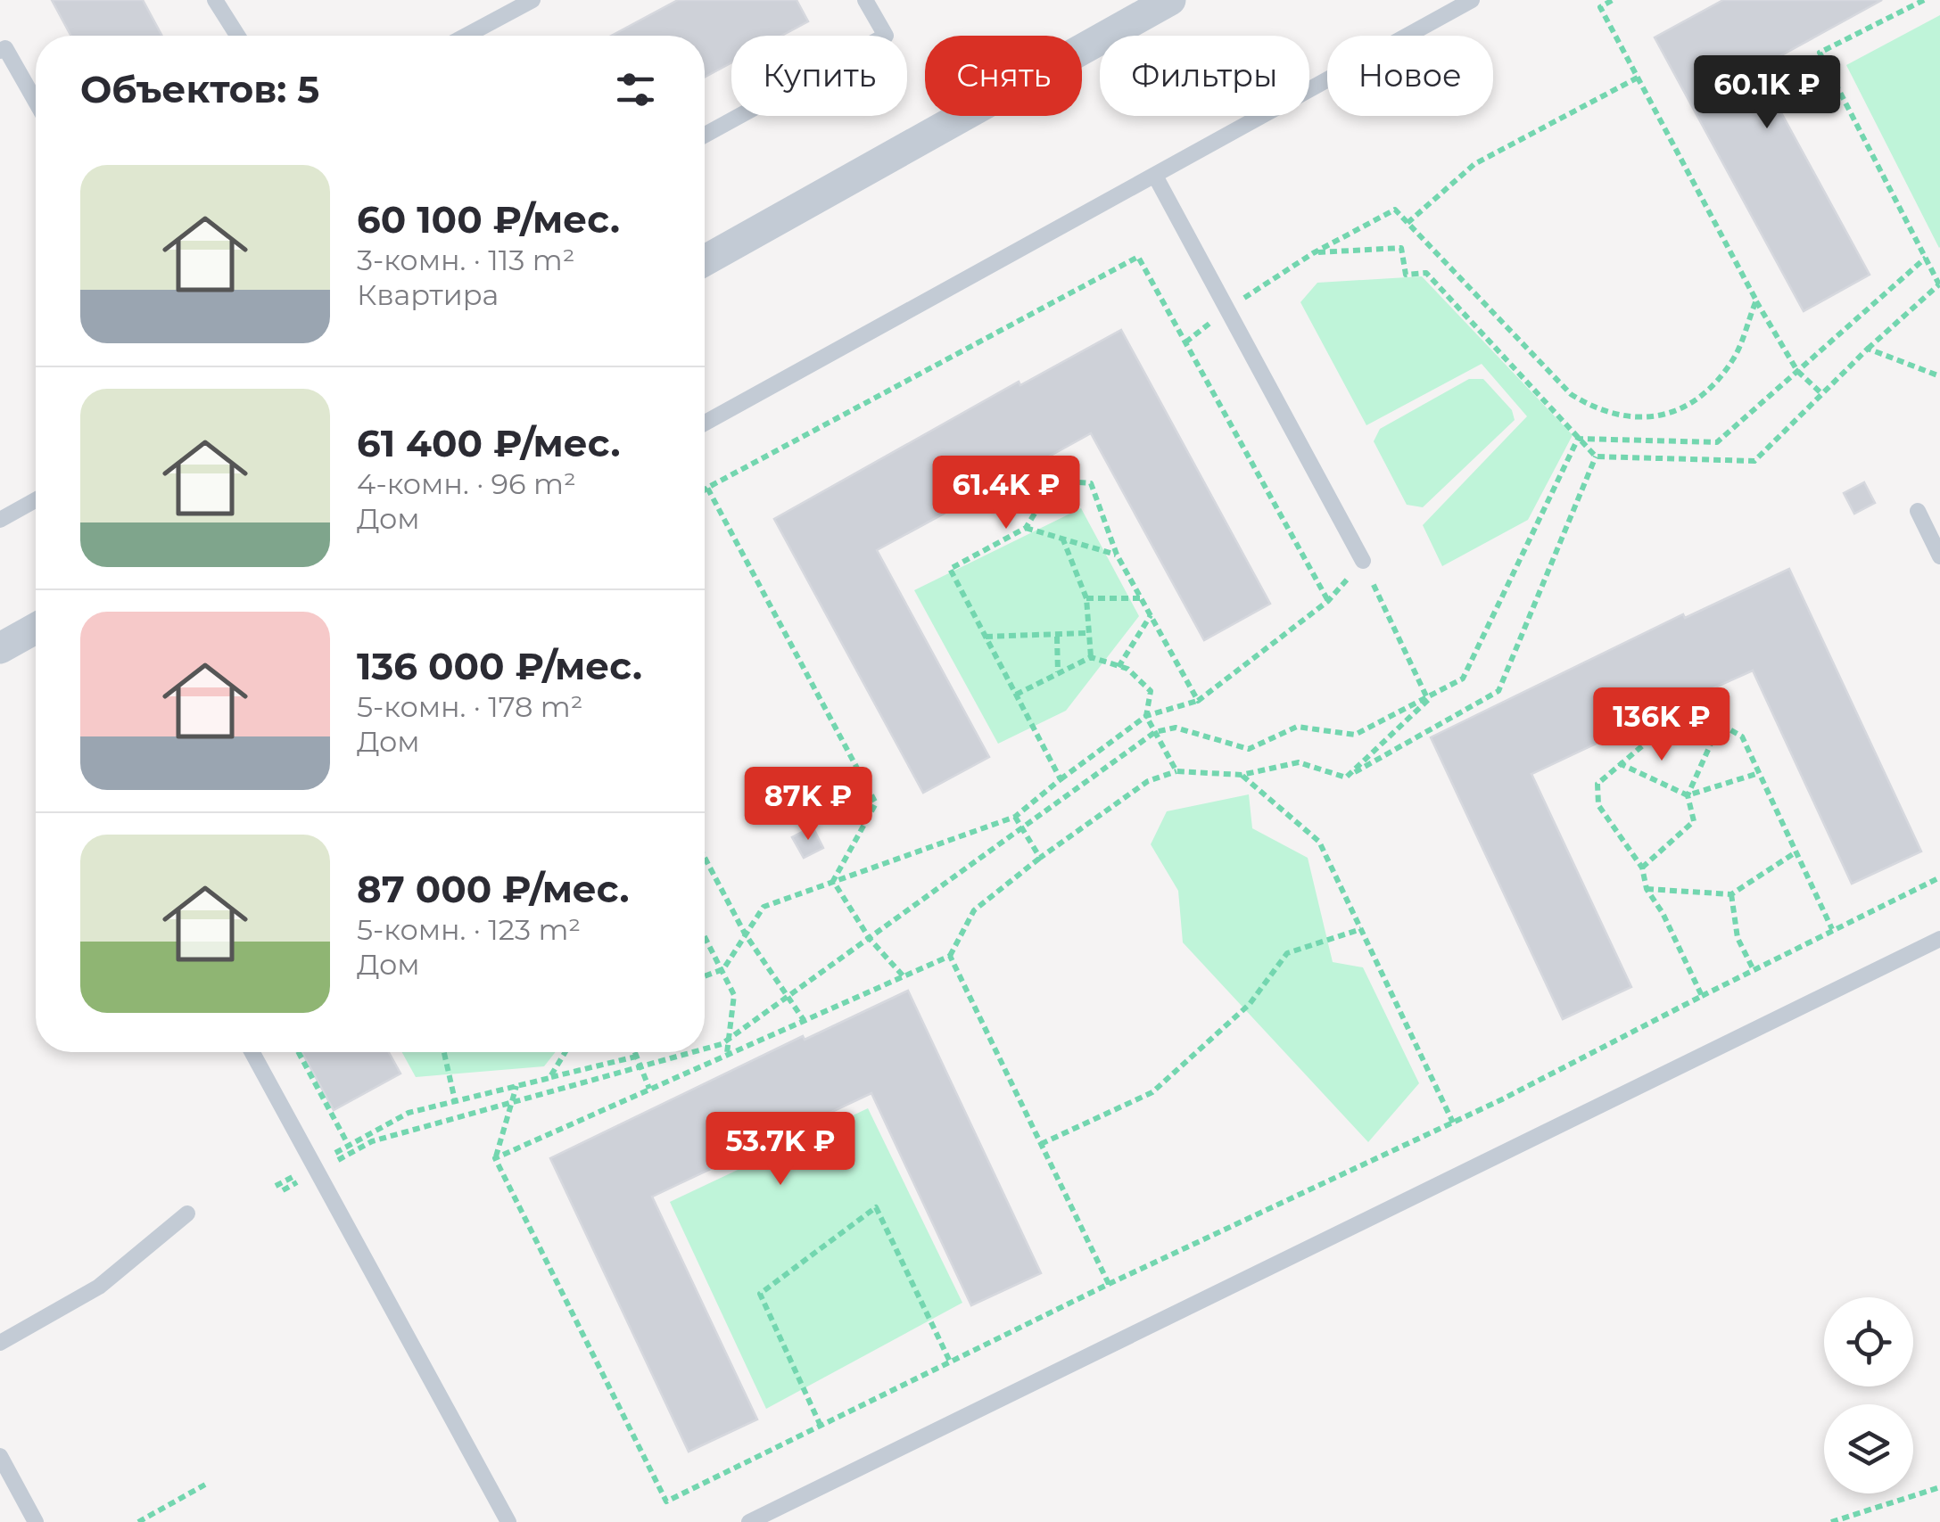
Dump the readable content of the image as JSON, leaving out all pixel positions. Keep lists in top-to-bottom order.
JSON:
{
  "page": {
    "chip": [
      "Купить",
      "Снять",
      "Фильтры",
      "Новое"
    ],
    "heading": "Объектов: 5",
    "price": [
      "60.1K ₽",
      "61.4K ₽",
      "136K ₽",
      "87K ₽",
      "53.7K ₽"
    ],
    "list": [
      {
        "name": "60 100 ₽/мес.",
        "note": "3-комн. · 113 m² · Квартира"
      },
      {
        "name": "61 400 ₽/мес.",
        "note": "4-комн. · 96 m² · Дом"
      },
      {
        "name": "136 000 ₽/мес.",
        "note": "5-комн. · 178 m² · Дом"
      },
      {
        "name": "87 000 ₽/мес.",
        "note": "5-комн. · 123 m² · Дом"
      }
    ]
  }
}
